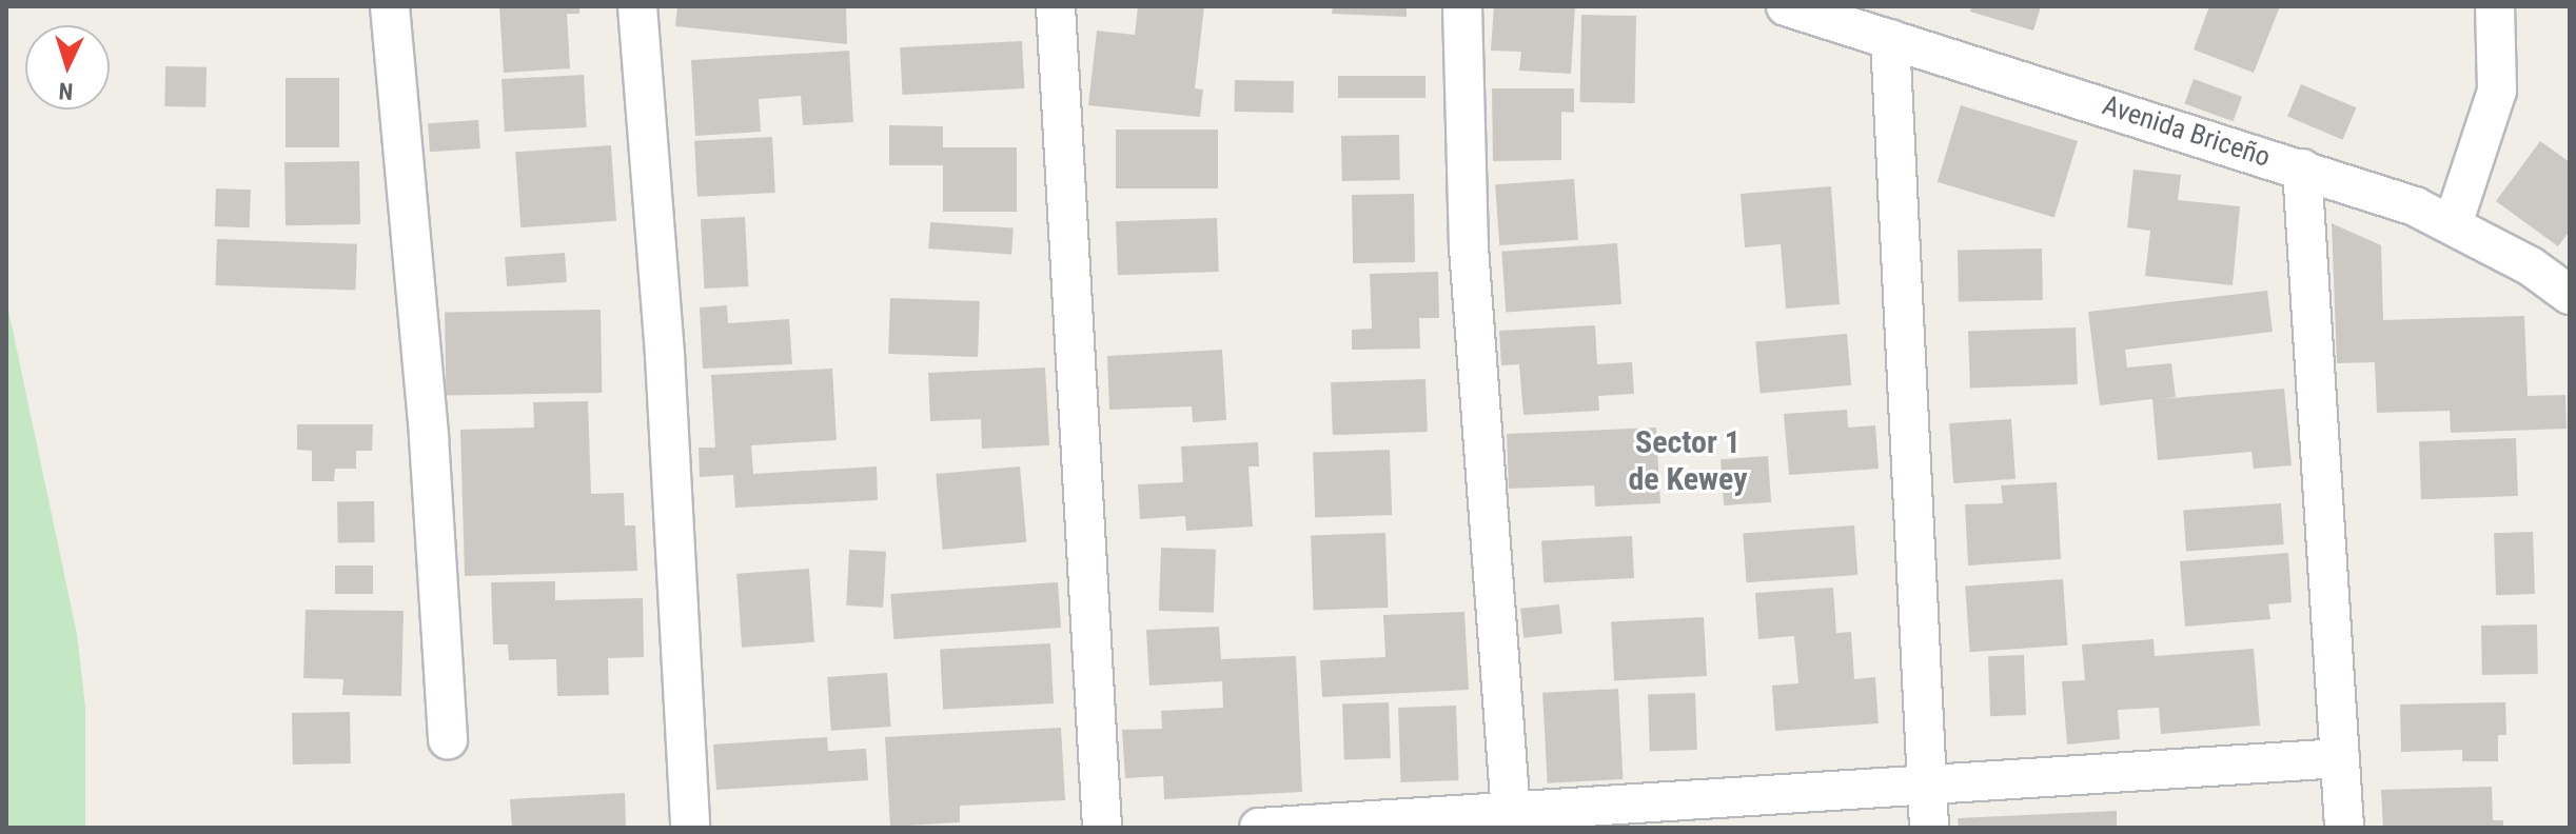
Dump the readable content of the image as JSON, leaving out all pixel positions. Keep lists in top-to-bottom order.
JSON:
{
  "streets": {
    "street": ["Avenida Briceño"]
  },
  "districts": ["Sector 1 de Kewey"],
  "north": "bottom"
}
